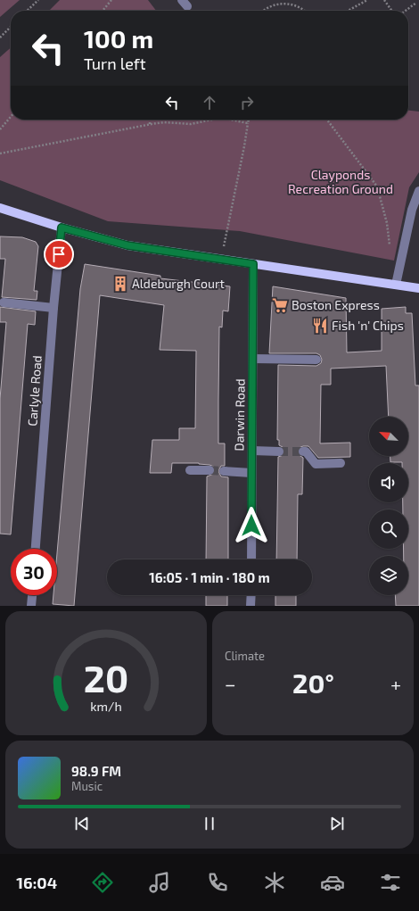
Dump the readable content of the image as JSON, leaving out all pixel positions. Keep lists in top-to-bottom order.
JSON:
{
  "streets": {
    "street": ["Carlyle Road", "Darwin Road"]
  },
  "parks": ["Clayponds Recreation Ground"],
  "places": {
    "building": ["Aldeburgh Court"],
    "supermarket": ["Boston Express"],
    "restaurant": ["Fish 'n' Chips"]
  },
  "north": "top left",
  "page": {
    "turn": ["100 m", "Turn left"],
    "limit": "30",
    "trip": "16:05 · 1 min · 180 m",
    "tile": "Climate",
    "heat": ["−", "20°", "+"],
    "song": ["98.9 FM", "Music"],
    "tabs": "16:04",
    "gauge": ["20", "km/h"]
  }
}
